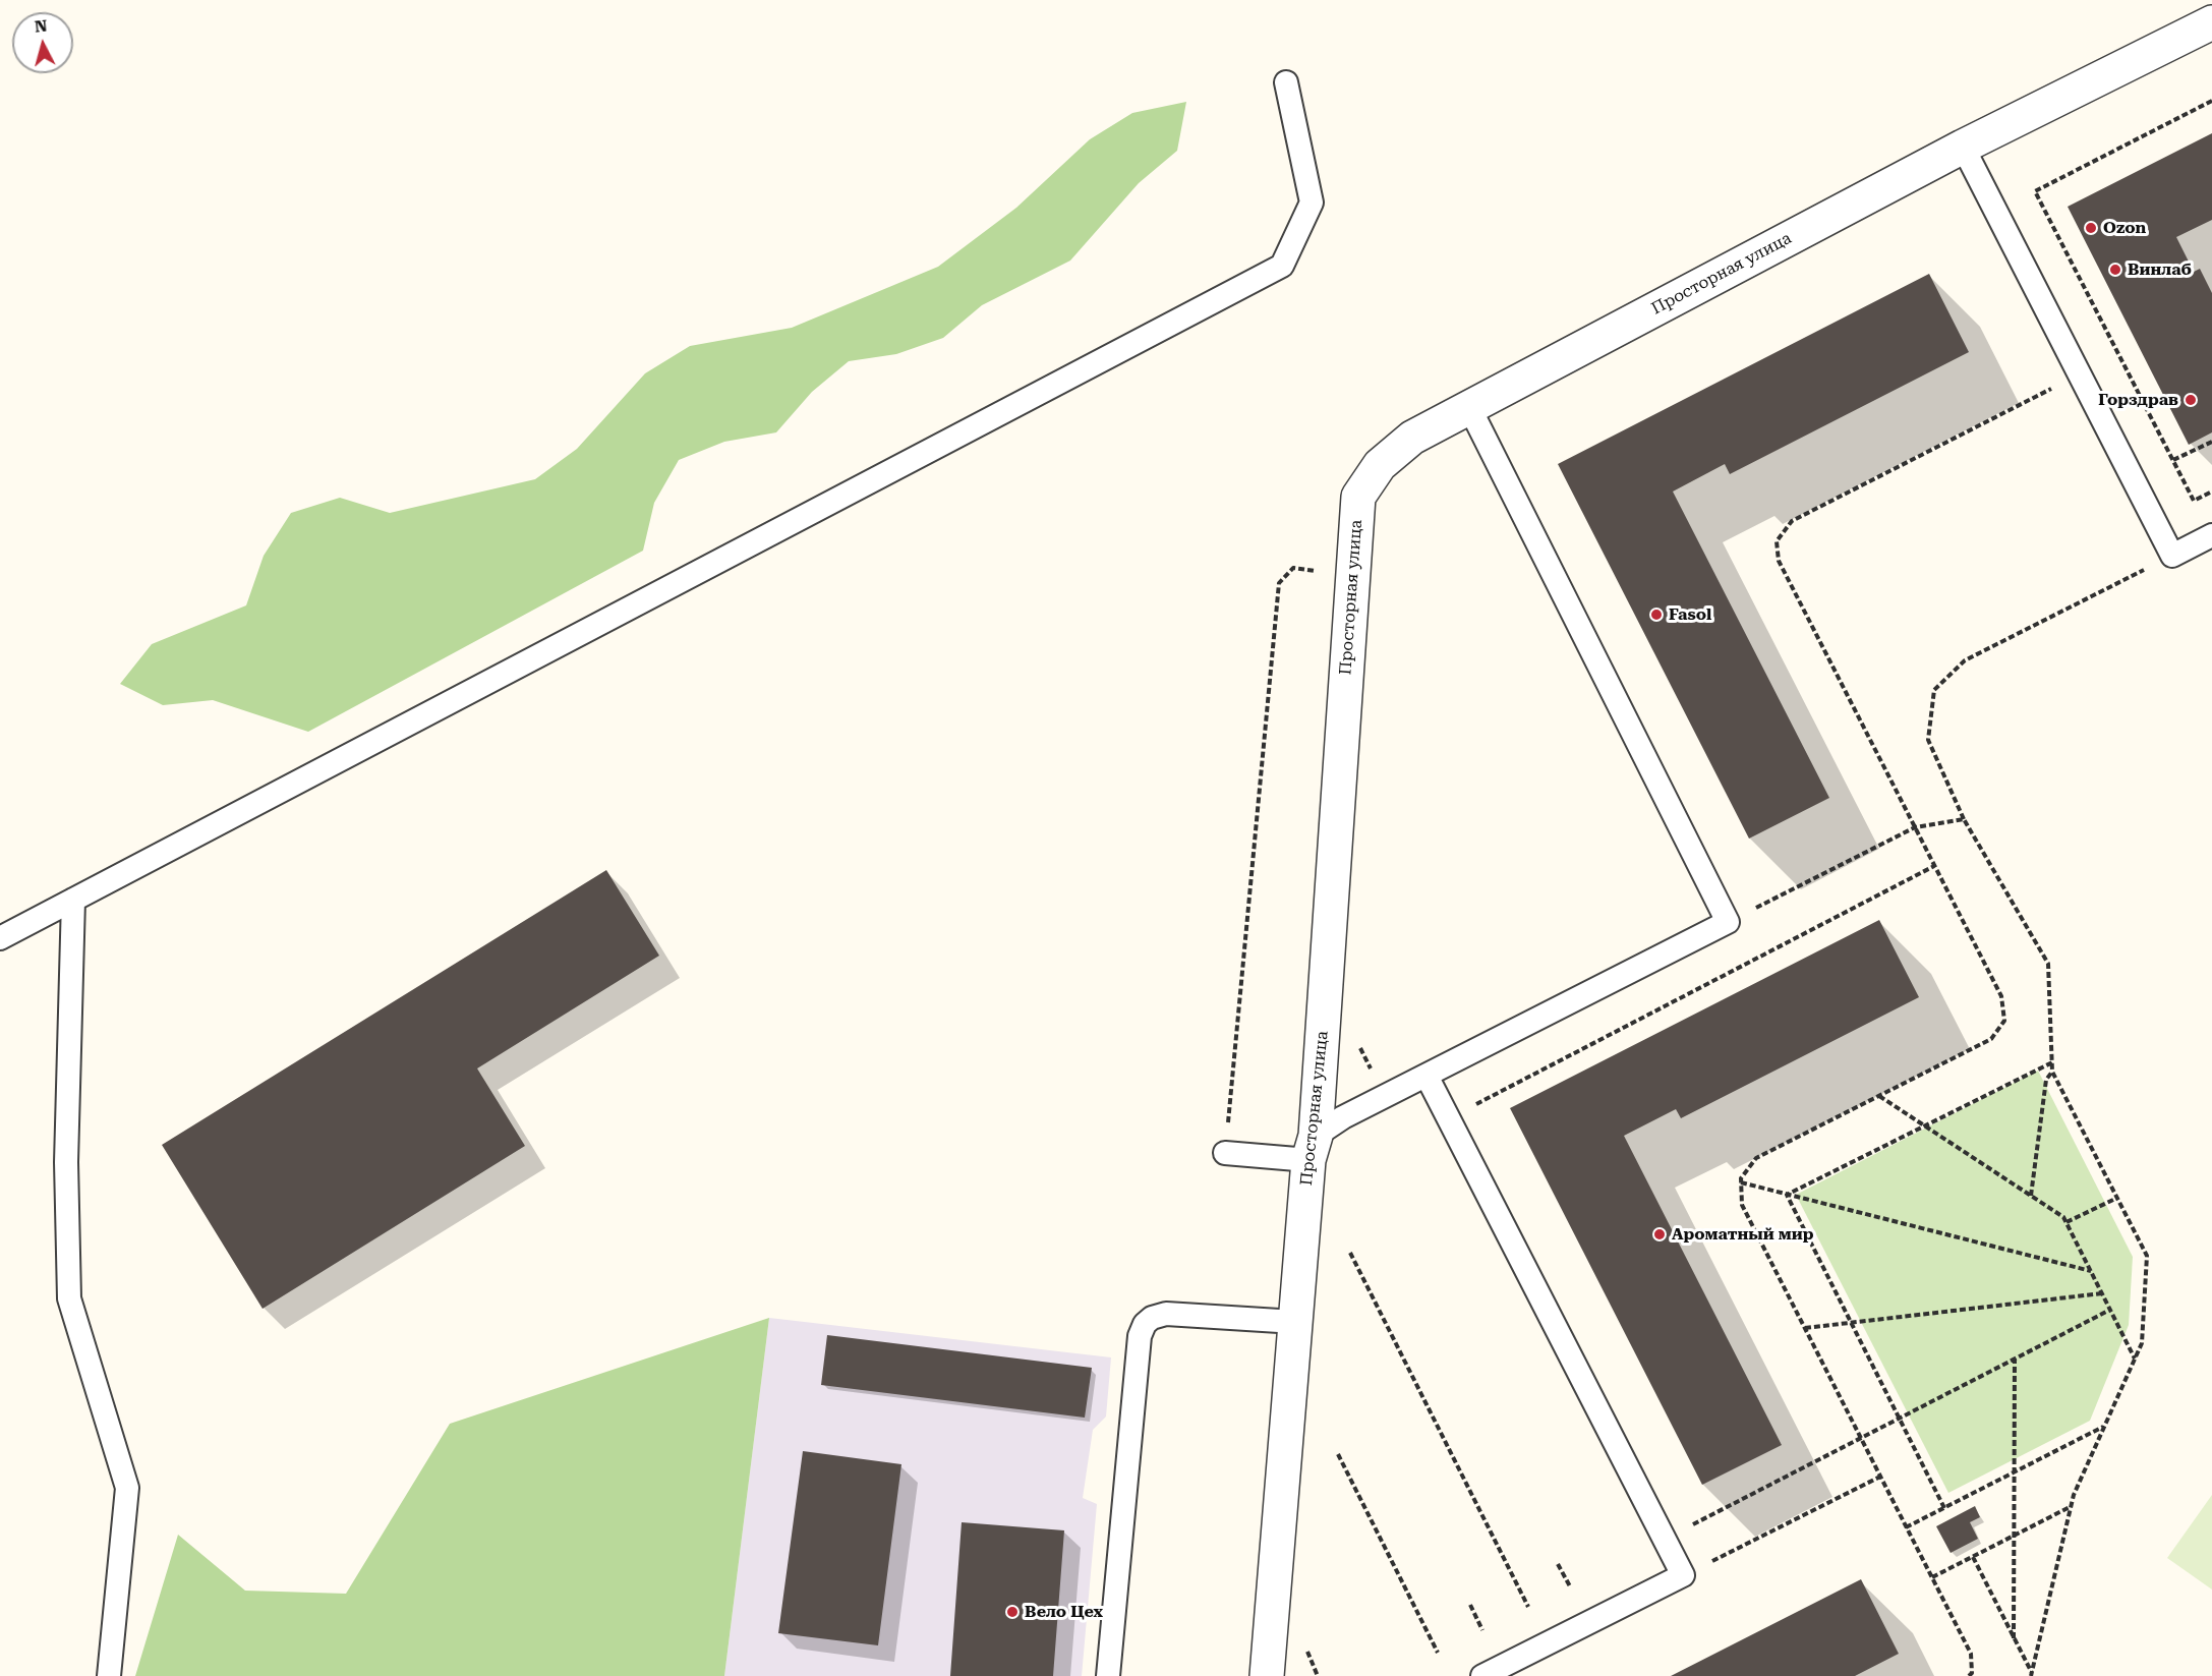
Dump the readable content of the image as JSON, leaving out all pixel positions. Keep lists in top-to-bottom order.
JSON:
{
  "streets": {
    "street": ["Просторная улица"]
  },
  "places": [
    "Ozon",
    "Винлаб",
    "Горздрав",
    "Fasol",
    "Ароматный мир",
    "Вело Цех"
  ],
  "north": "top"
}
